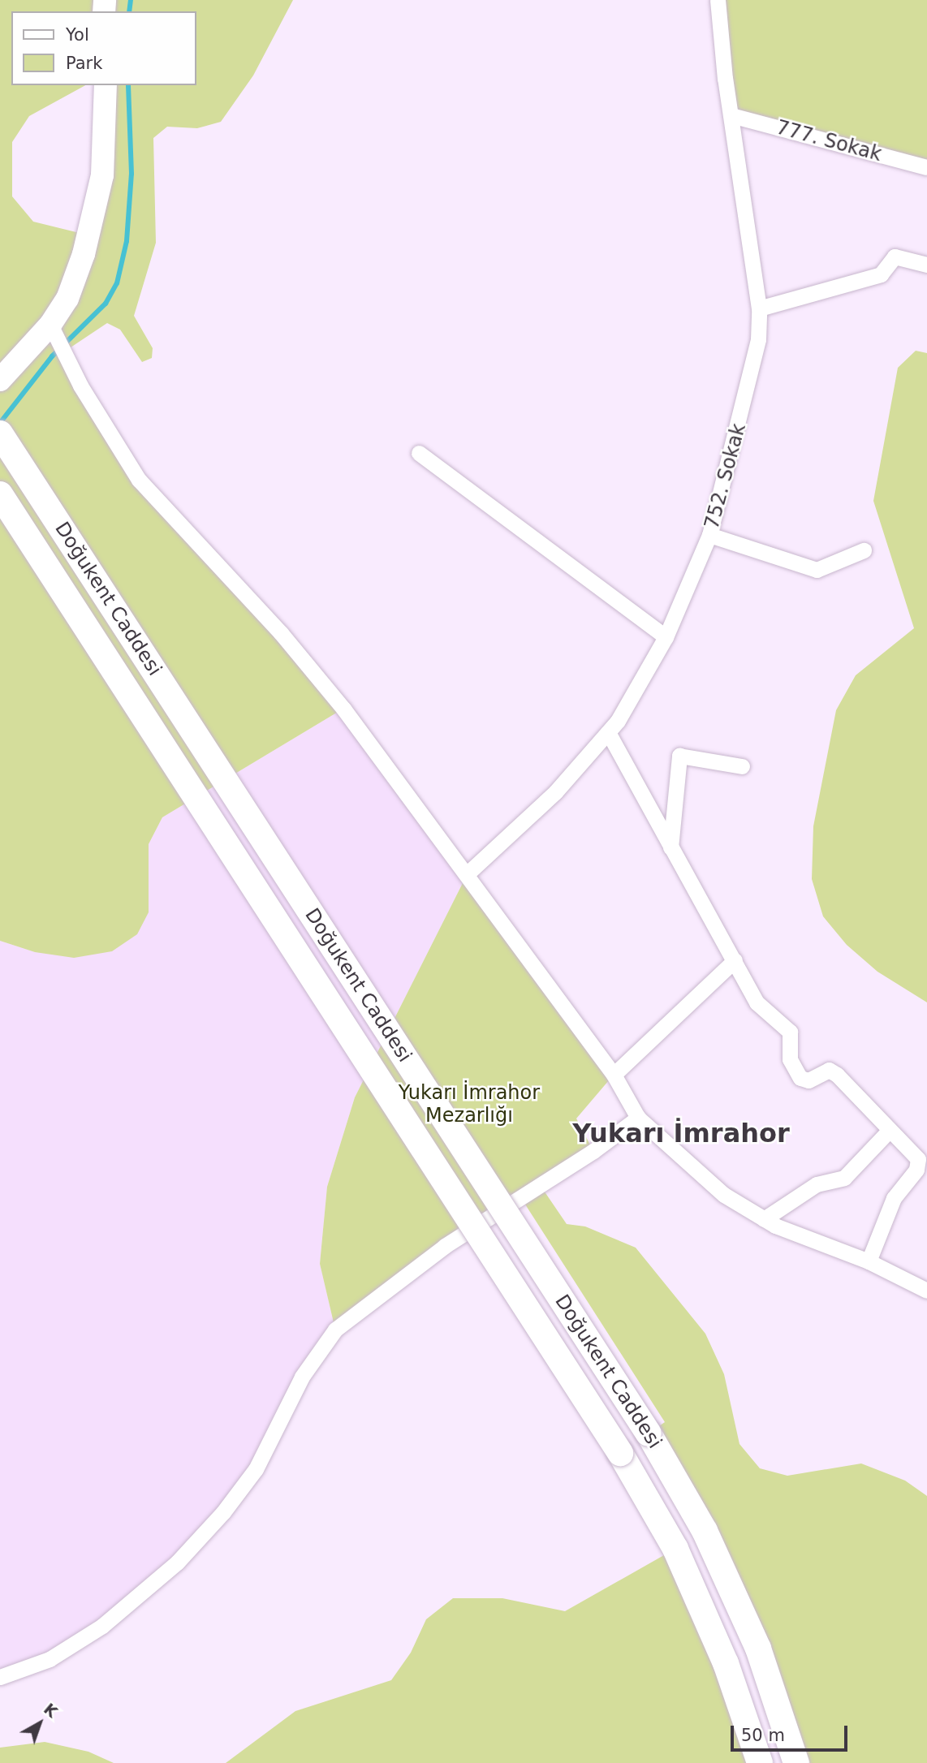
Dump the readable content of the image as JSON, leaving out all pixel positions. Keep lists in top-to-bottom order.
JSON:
{
  "streets": {
    "main road": ["Doğukent Caddesi"],
    "street": ["777. Sokak", "752. Sokak"]
  },
  "crossings": [
    ["777. Sokak", "752. Sokak"]
  ],
  "districts": ["Yukarı İmrahor"],
  "parks": ["Yukarı İmrahor Mezarlığı"],
  "legend": ["Yol", "Park"],
  "scale_bar": "50 m",
  "north": "top right"
}
